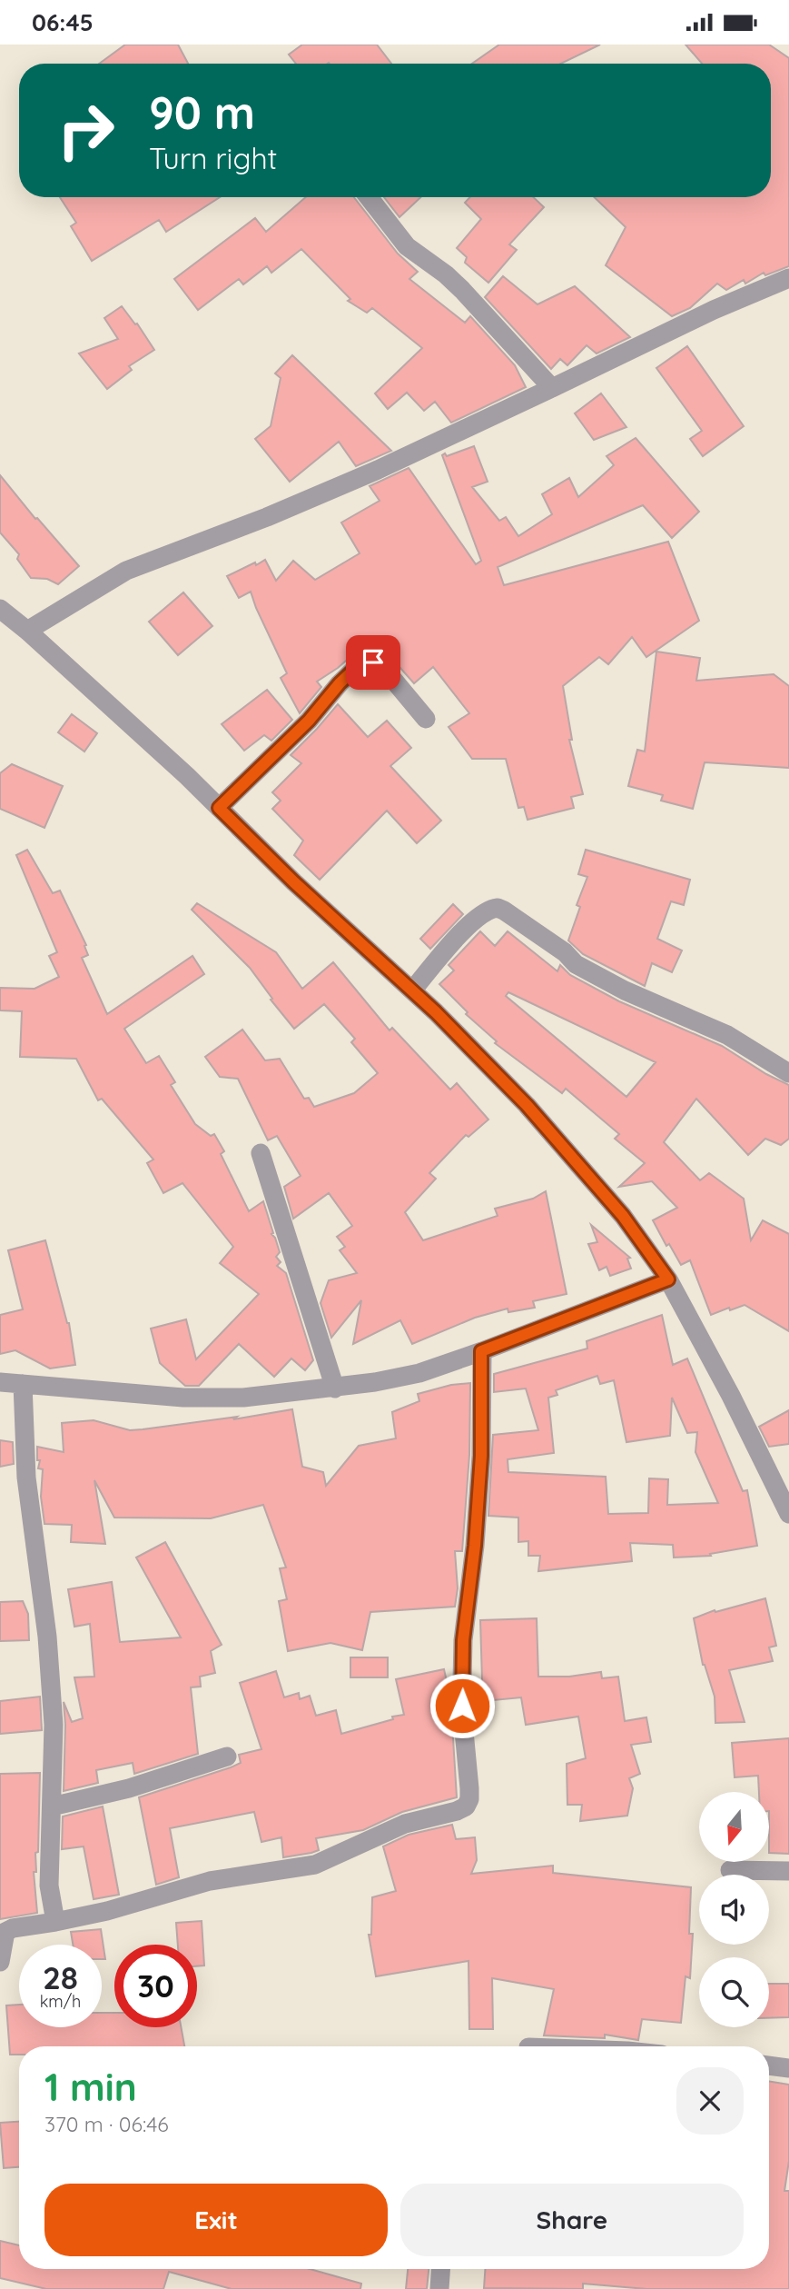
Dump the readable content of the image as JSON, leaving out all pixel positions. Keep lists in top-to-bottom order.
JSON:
{
  "north": "bottom",
  "page": {
    "status": "06:45",
    "turn": ["90 m", "Turn right"],
    "speed": "28 km/h",
    "limit": "30",
    "heading": ["1 min", "370 m · 06:46"],
    "buttons": ["Exit", "Share"]
  }
}
